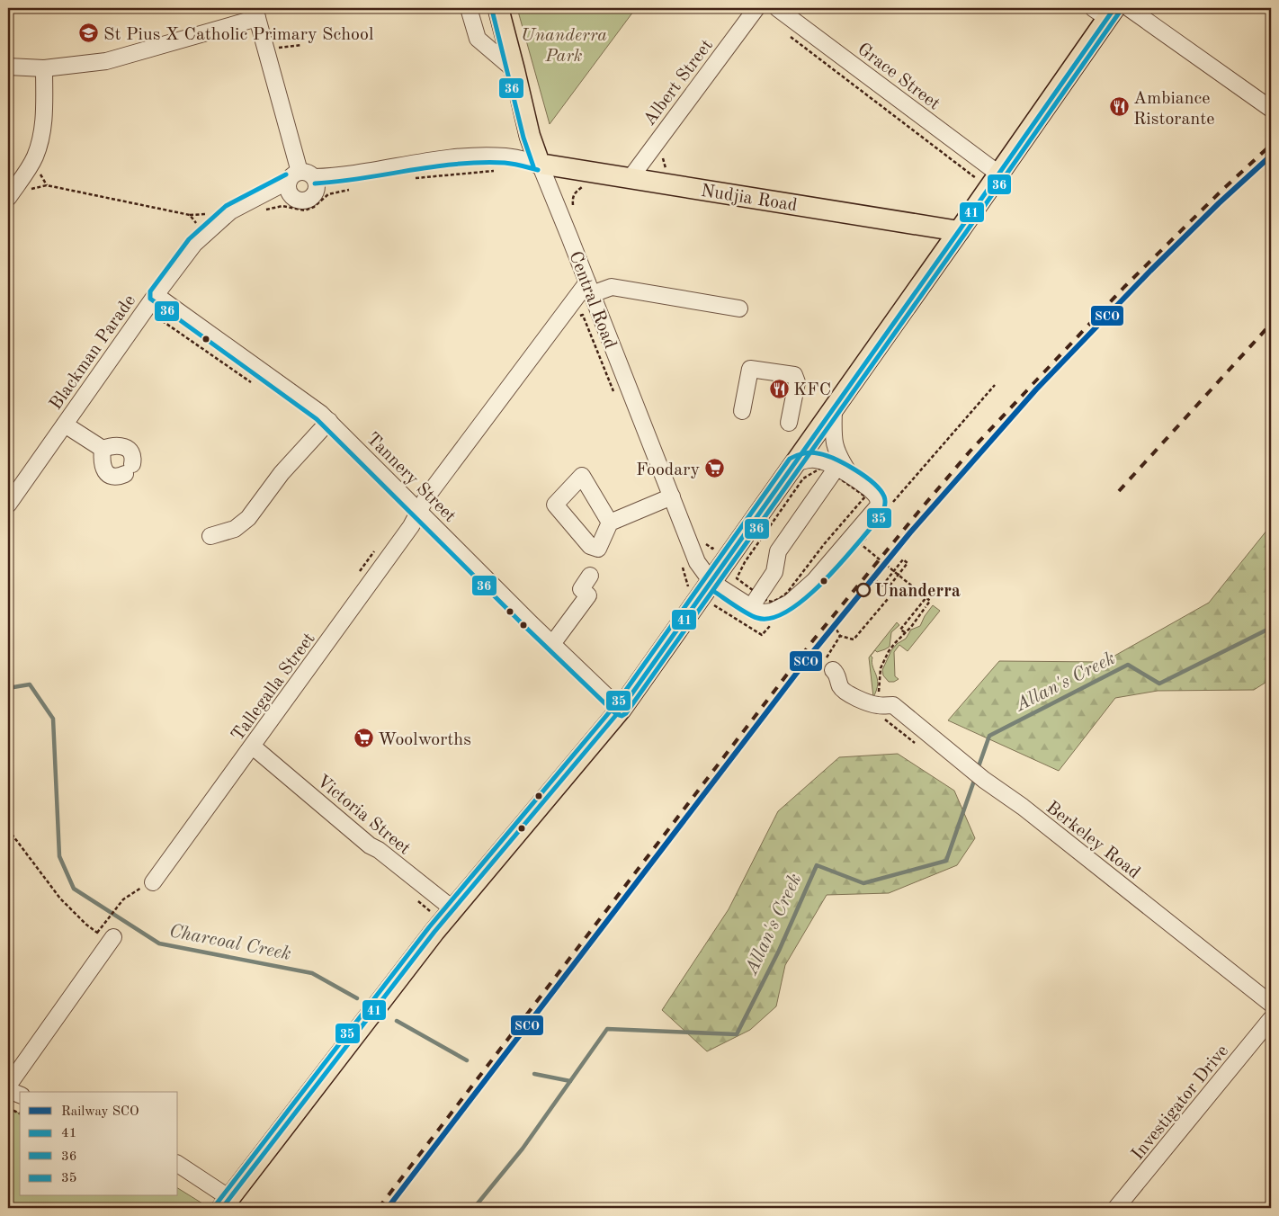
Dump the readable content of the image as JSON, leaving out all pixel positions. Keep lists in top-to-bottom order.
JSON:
{
  "streets": {
    "main road": ["Nudjia Road", "Central Road"],
    "street": [
      "Grace Street",
      "Albert Street",
      "Blackman Parade",
      "Tannery Street",
      "Tallegalla Street",
      "Victoria Street",
      "Berkeley Road",
      "Investigator Drive"
    ]
  },
  "crossings": [
    ["Albert Street", "Nudjia Road"],
    ["Nudjia Road", "Central Road"],
    ["Nudjia Road", "Blackman Parade"],
    ["Central Road", "Blackman Parade"],
    ["Central Road", "Tallegalla Street"],
    ["Blackman Parade", "Tannery Street"],
    ["Tannery Street", "Tallegalla Street"],
    ["Tallegalla Street", "Victoria Street"]
  ],
  "water": ["Allan's Creek", "Charcoal Creek"],
  "parks": ["Unanderra Park"],
  "places": {
    "school or university": ["St Pius X Catholic Primary School"],
    "restaurant": ["Ambiance Ristorante", "KFC"],
    "supermarket": ["Foodary", "Woolworths"],
    "other": ["Unanderra"]
  },
  "lines": [
    "transit line 41",
    "transit line 36",
    "rail line SCO",
    "transit line 35"
  ],
  "legend": [
    "Railway SCO",
    "41",
    "36",
    "35"
  ]
}
